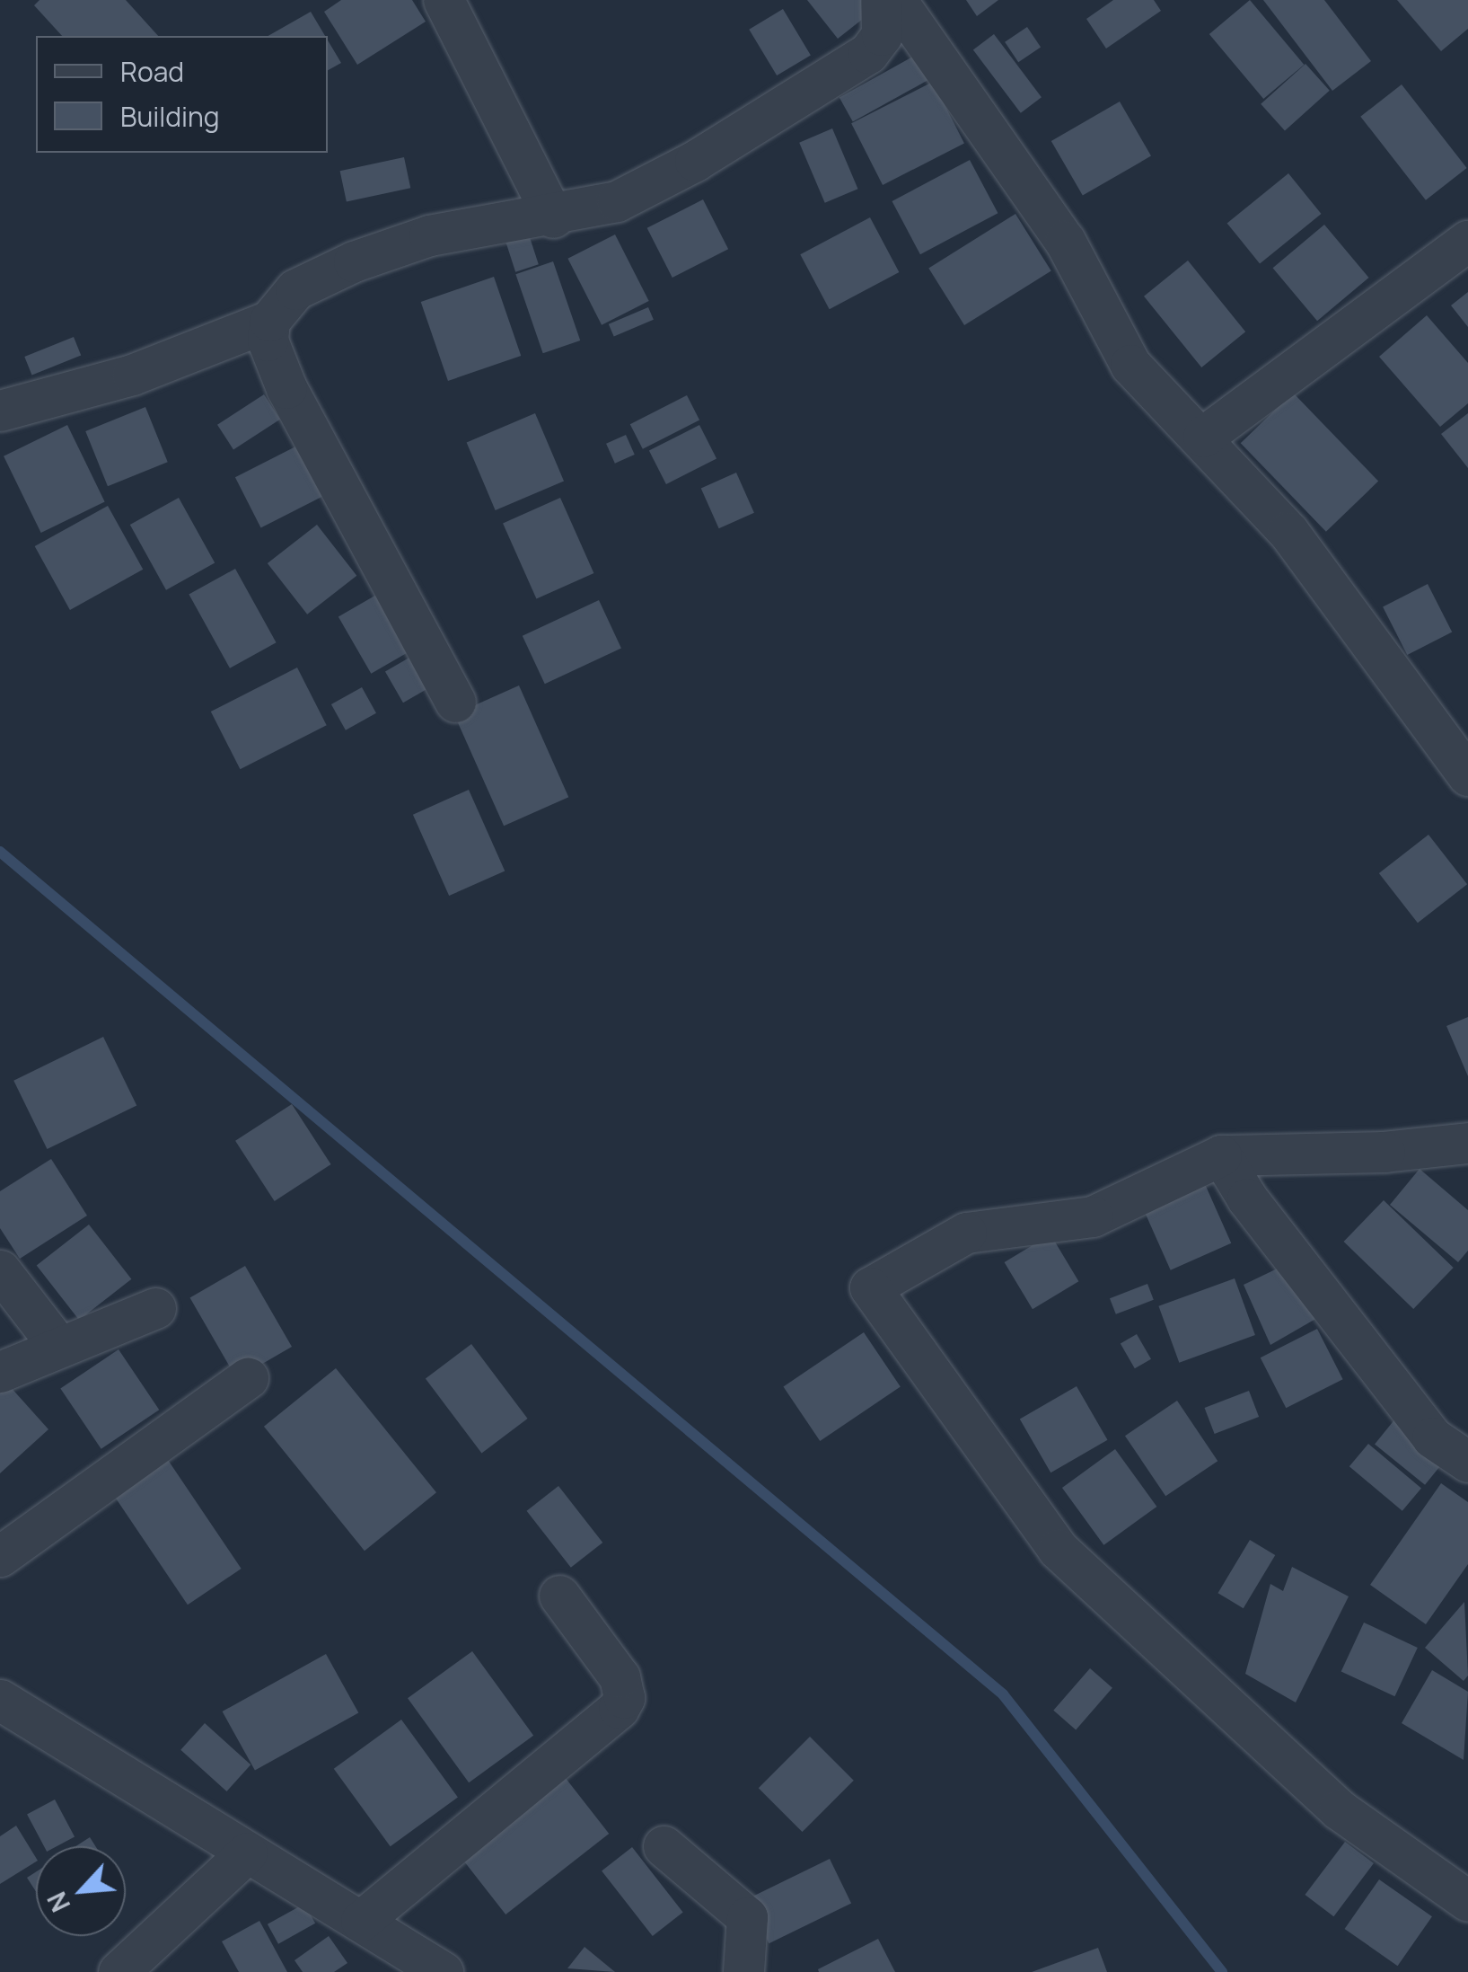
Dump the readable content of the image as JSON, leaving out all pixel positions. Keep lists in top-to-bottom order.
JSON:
{
  "legend": ["Road", "Building"],
  "north": "bottom left"
}
